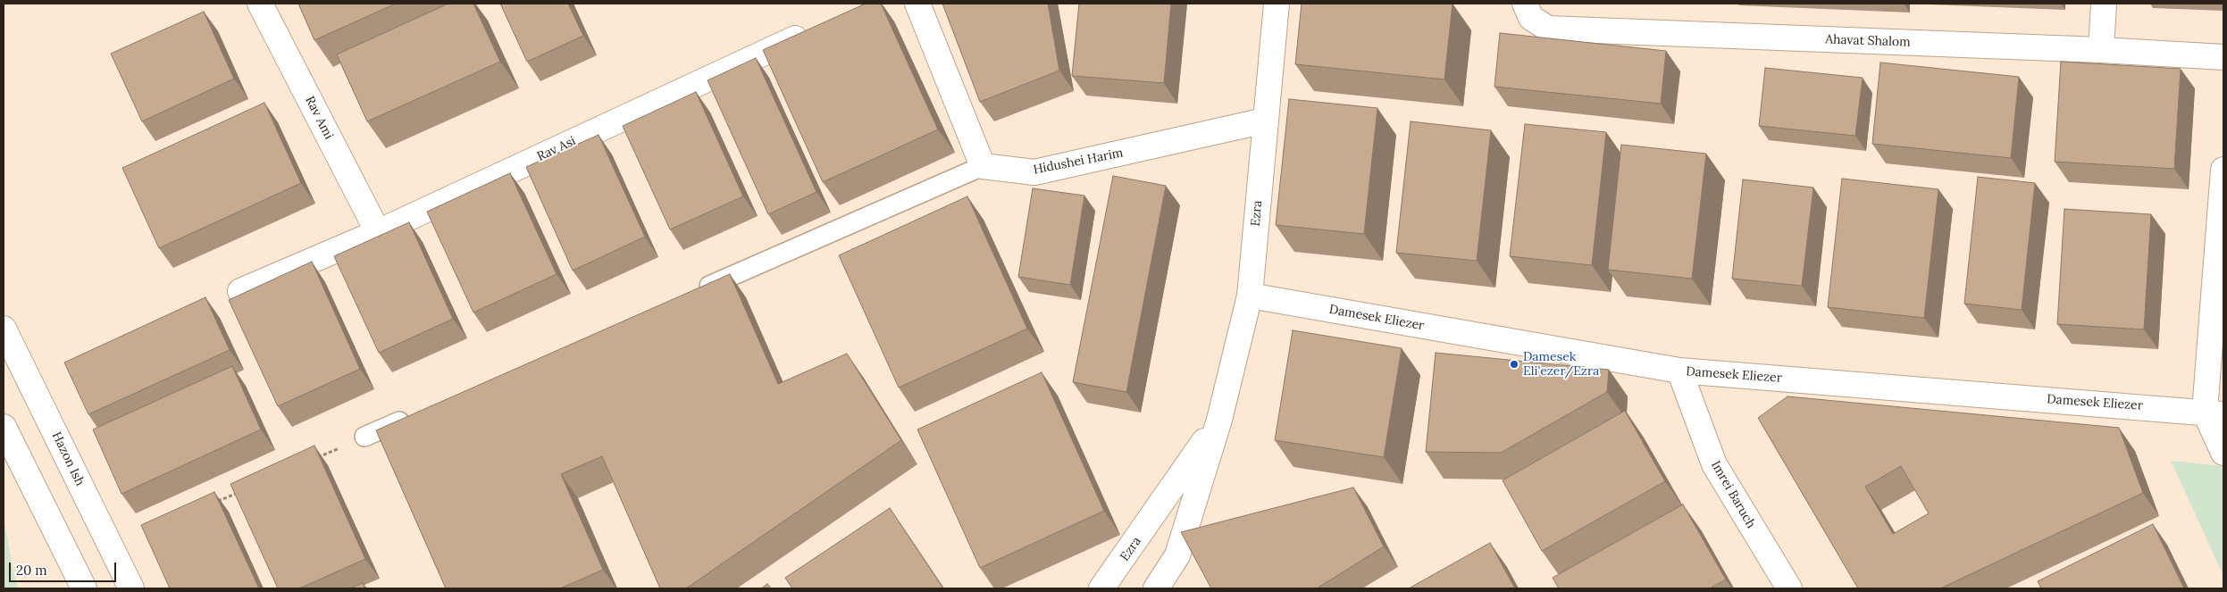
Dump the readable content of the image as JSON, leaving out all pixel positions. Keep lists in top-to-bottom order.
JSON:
{
  "streets": {
    "street": [
      "Ahavat Shalom",
      "Rav Ami",
      "Rav Asi",
      "Hidushei Harim",
      "Ezra",
      "Damesek Eliezer",
      "Hazon Ish",
      "Imrei Baruch"
    ]
  },
  "crossings": [
    ["Rav Ami", "Rav Asi"],
    ["Hidushei Harim", "Ezra"],
    ["Ezra", "Damesek Eliezer"],
    ["Damesek Eliezer", "Imrei Baruch"]
  ],
  "places": ["Damesek Eli'ezer/Ezra"],
  "scale_bar": "20 m"
}
